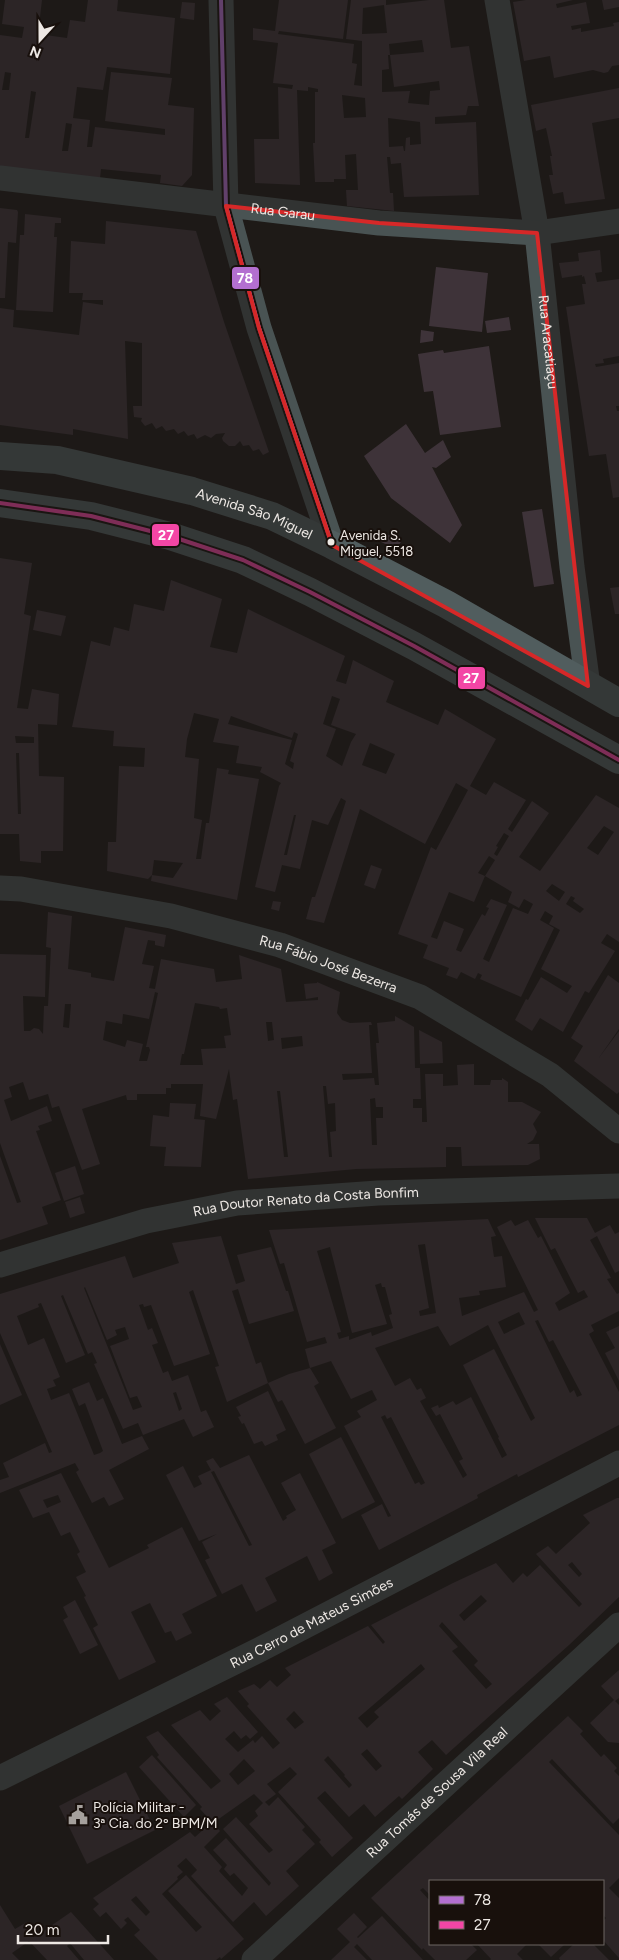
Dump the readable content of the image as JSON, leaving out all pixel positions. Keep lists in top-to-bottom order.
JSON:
{
  "streets": {
    "main road": ["Avenida São Miguel"],
    "street": [
      "Rua Garau",
      "Rua Aracatiaçu",
      "Rua Fábio José Bezerra",
      "Rua Doutor Renato da Costa Bonfim",
      "Rua Cerro de Mateus Simões",
      "Rua Tomás de Sousa Vila Real"
    ]
  },
  "crossings": [
    ["Rua Garau", "Rua Aracatiaçu"],
    ["Rua Aracatiaçu", "Avenida São Miguel"]
  ],
  "places": {
    "other": ["Avenida S. Miguel, 5518"],
    "public building": ["Polícia Militar - 3ª Cia. do 2º BPM/M"]
  },
  "lines": ["transit line 78", "transit line 27"],
  "legend": ["78", "27"],
  "scale_bar": "20 m",
  "north": "bottom"
}
